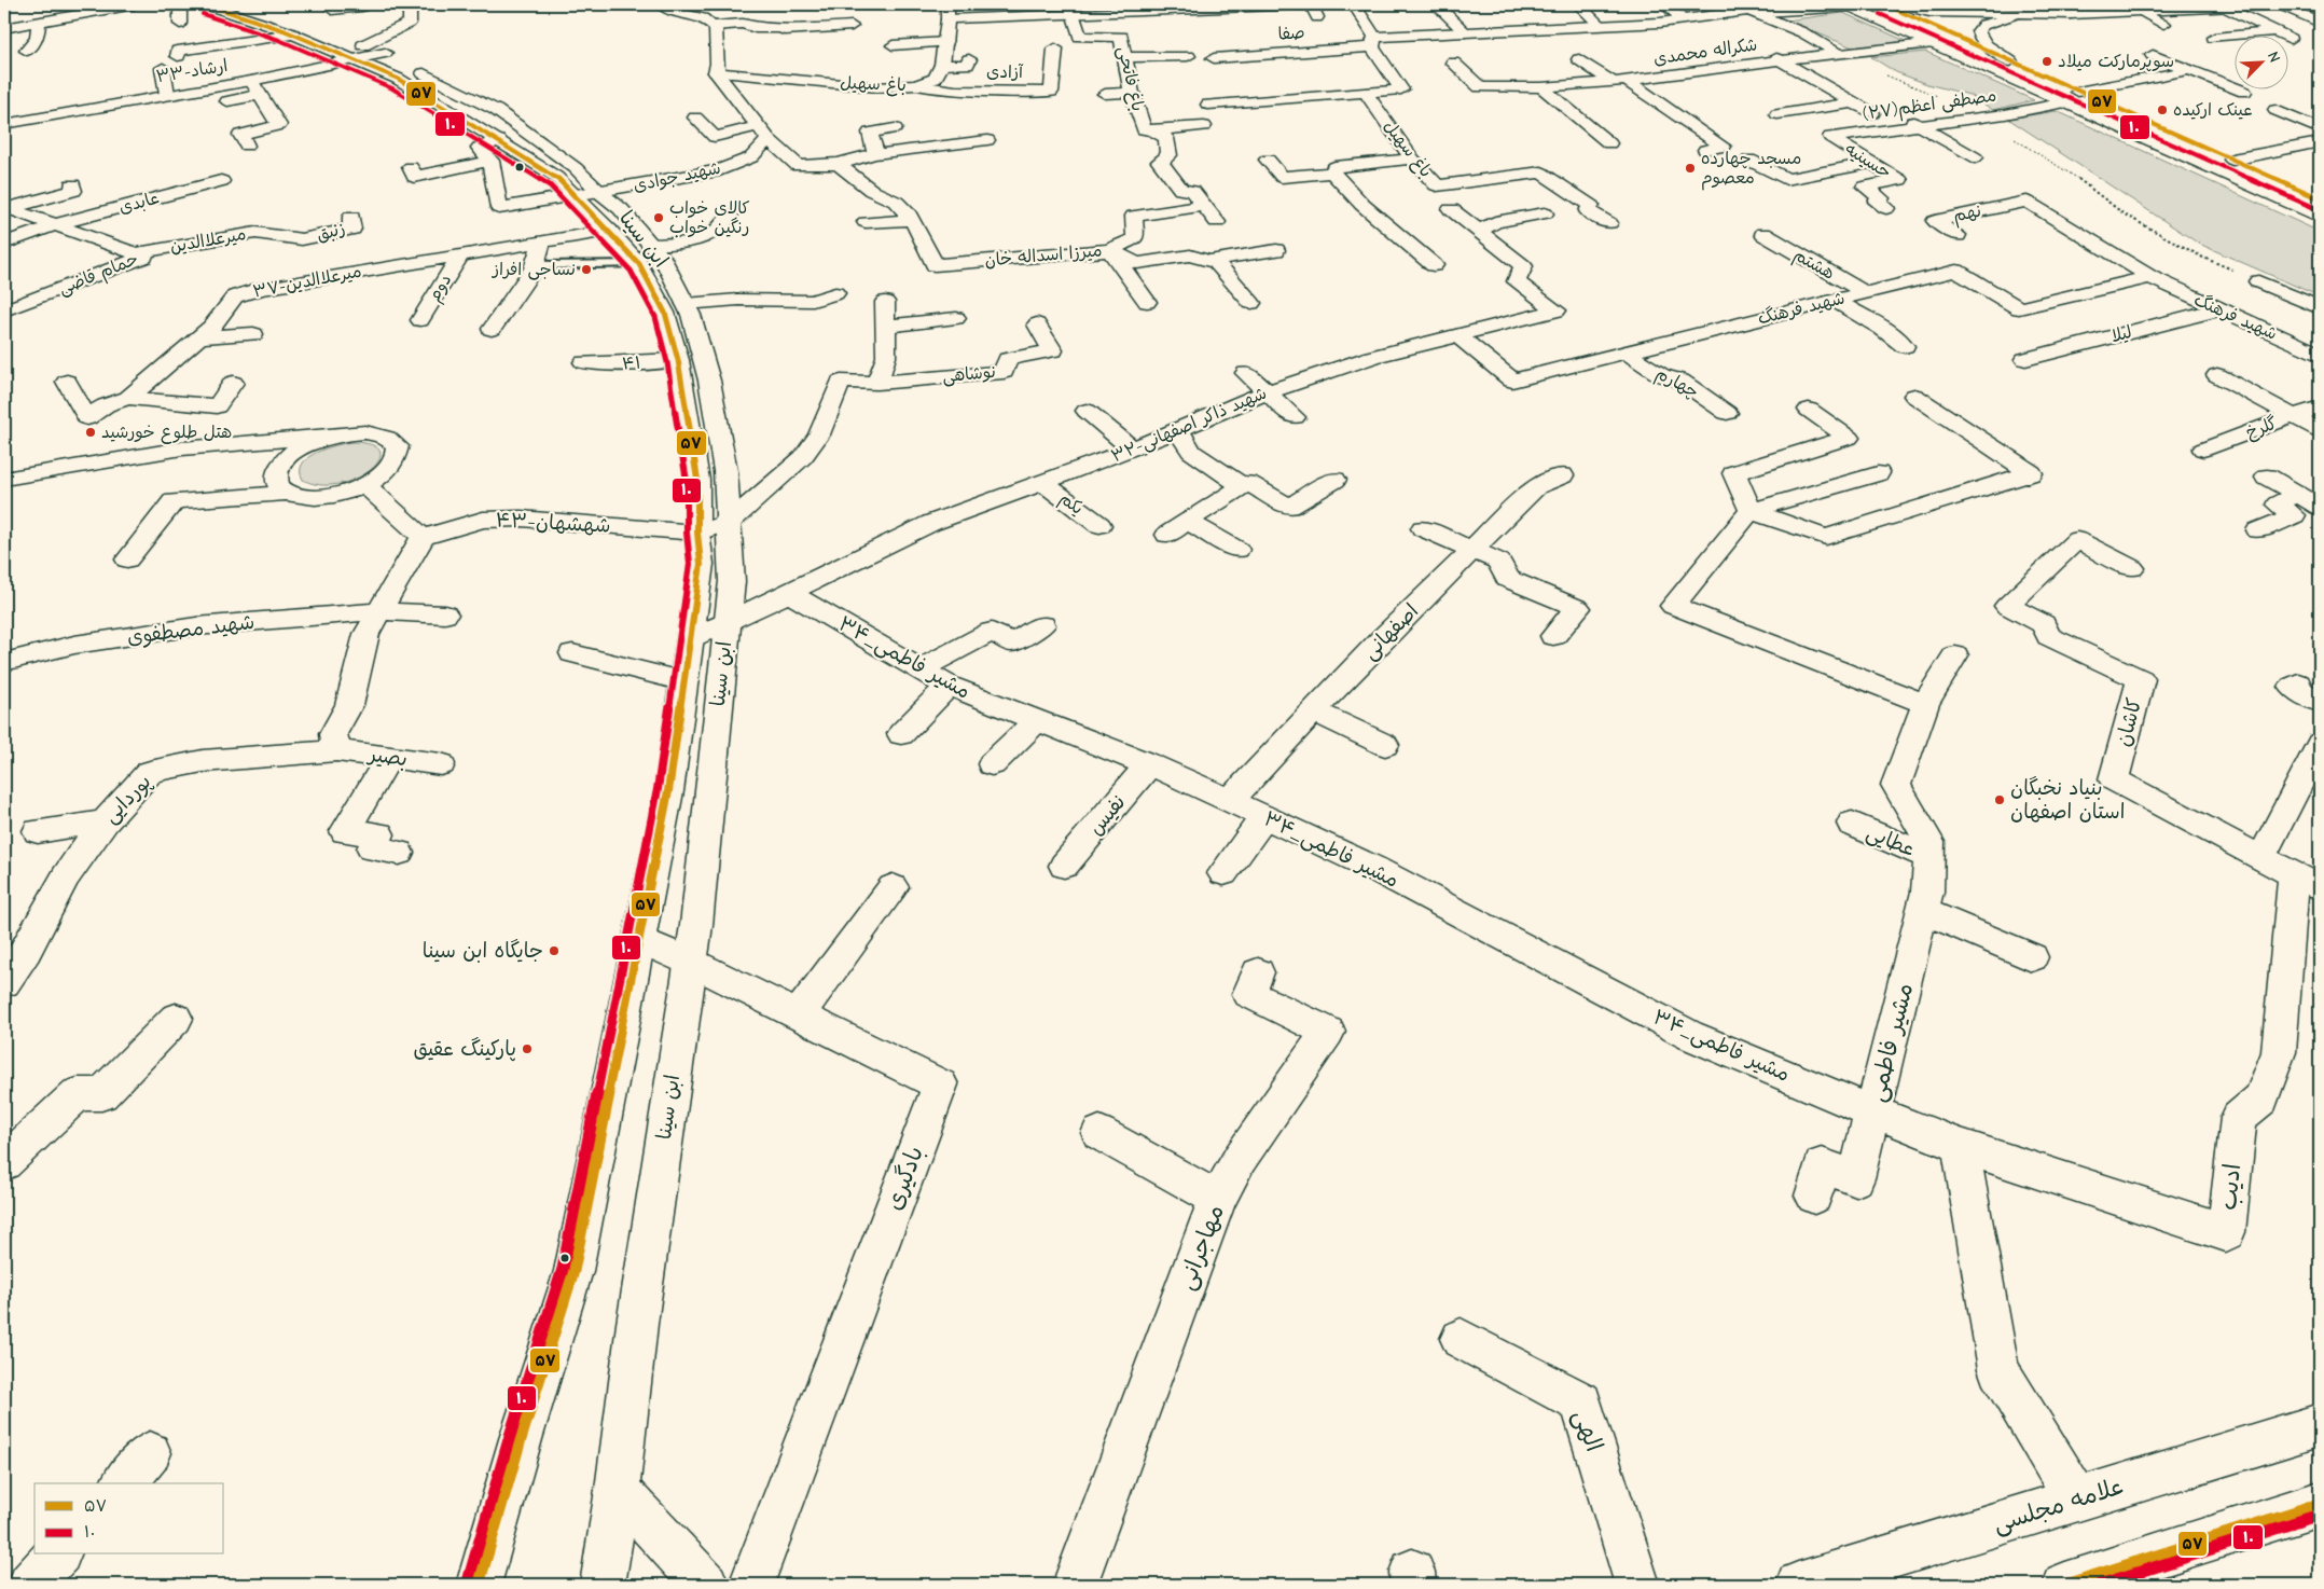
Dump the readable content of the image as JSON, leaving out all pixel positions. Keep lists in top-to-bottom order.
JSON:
{
  "streets": {
    "street": [
      "صفا",
      "شکراله محمدی",
      "۳۳-ارشاد",
      "آزادی",
      "باغ فاتحی",
      "باغ سهیل",
      "مصطفی اعظم(۲۷)",
      "حسینیه",
      "شهید جوادی",
      "عابدی",
      "نهم",
      "زنبق",
      "ابن سینا",
      "میرعلاالدین",
      "میرزا اسداله خان",
      "هشتم",
      "حمام قاضی",
      "۳۷-میرعلاالدین",
      "دوم",
      "شهید فرهنگ",
      "لیلا",
      "۴۱",
      "نوشاهی",
      "چهارم",
      "۳۲-شهید ذاکر اصفهانی",
      "گلرخ",
      "یکم",
      "۴۳-شهشهان",
      "شهید مصطفوی",
      "اصفهانی",
      "۳۴_مشیر فاطمی",
      "کاشان",
      "بصیر",
      "پوردایی",
      "نفیس",
      "عطایی",
      "مشیر فاطمی",
      "بادگیری",
      "ادیب",
      "مهاجرانی",
      "الهی",
      "علامه مجلسی"
    ]
  },
  "crossings": [
    ["صفا", "باغ سهیل"],
    ["۳۳-ارشاد", "ابن سینا"],
    ["آزادی", "باغ سهیل"],
    ["مصطفی اعظم(۲۷)", "حسینیه"],
    ["شهید جوادی", "ابن سینا"],
    ["عابدی", "حمام قاضی"],
    ["نهم", "شهید فرهنگ"],
    ["زنبق", "میرعلاالدین"],
    ["زنبق", "۳۷-میرعلاالدین"],
    ["ابن سینا", "۳۷-میرعلاالدین"],
    ["ابن سینا", "۴۱"],
    ["ابن سینا", "۳۲-شهید ذاکر اصفهانی"],
    ["ابن سینا", "۴۳-شهشهان"],
    ["ابن سینا", "بادگیری"],
    ["میرعلاالدین", "حمام قاضی"],
    ["میرعلاالدین", "۳۷-میرعلاالدین"],
    ["هشتم", "شهید فرهنگ"],
    ["۳۷-میرعلاالدین", "دوم"],
    ["شهید فرهنگ", "لیلا"],
    ["شهید فرهنگ", "چهارم"],
    ["شهید فرهنگ", "۳۲-شهید ذاکر اصفهانی"],
    ["۳۲-شهید ذاکر اصفهانی", "یکم"],
    ["۳۲-شهید ذاکر اصفهانی", "۳۴_مشیر فاطمی"],
    ["اصفهانی", "۳۴_مشیر فاطمی"],
    ["۳۴_مشیر فاطمی", "نفیس"],
    ["۳۴_مشیر فاطمی", "مشیر فاطمی"],
    ["کاشان", "ادیب"],
    ["بصیر", "پوردایی"],
    ["عطایی", "مشیر فاطمی"],
    ["مشیر فاطمی", "ادیب"]
  ],
  "places": [
    "سوپرمارکت میلاد",
    "عینک ارکیده",
    "مسجد چهارده معصوم",
    "کالای خواب رنگین خواب",
    "نساجی افراز",
    "هتل طلوع خورشید",
    "بنیاد نخبگان استان اصفهان",
    "جایگاه ابن سینا",
    "پارکینگ عقیق"
  ],
  "lines": ["transit line ۵۷", "transit line ۱۰"],
  "legend": ["۵۷", "۱۰"],
  "north": "top right"
}
